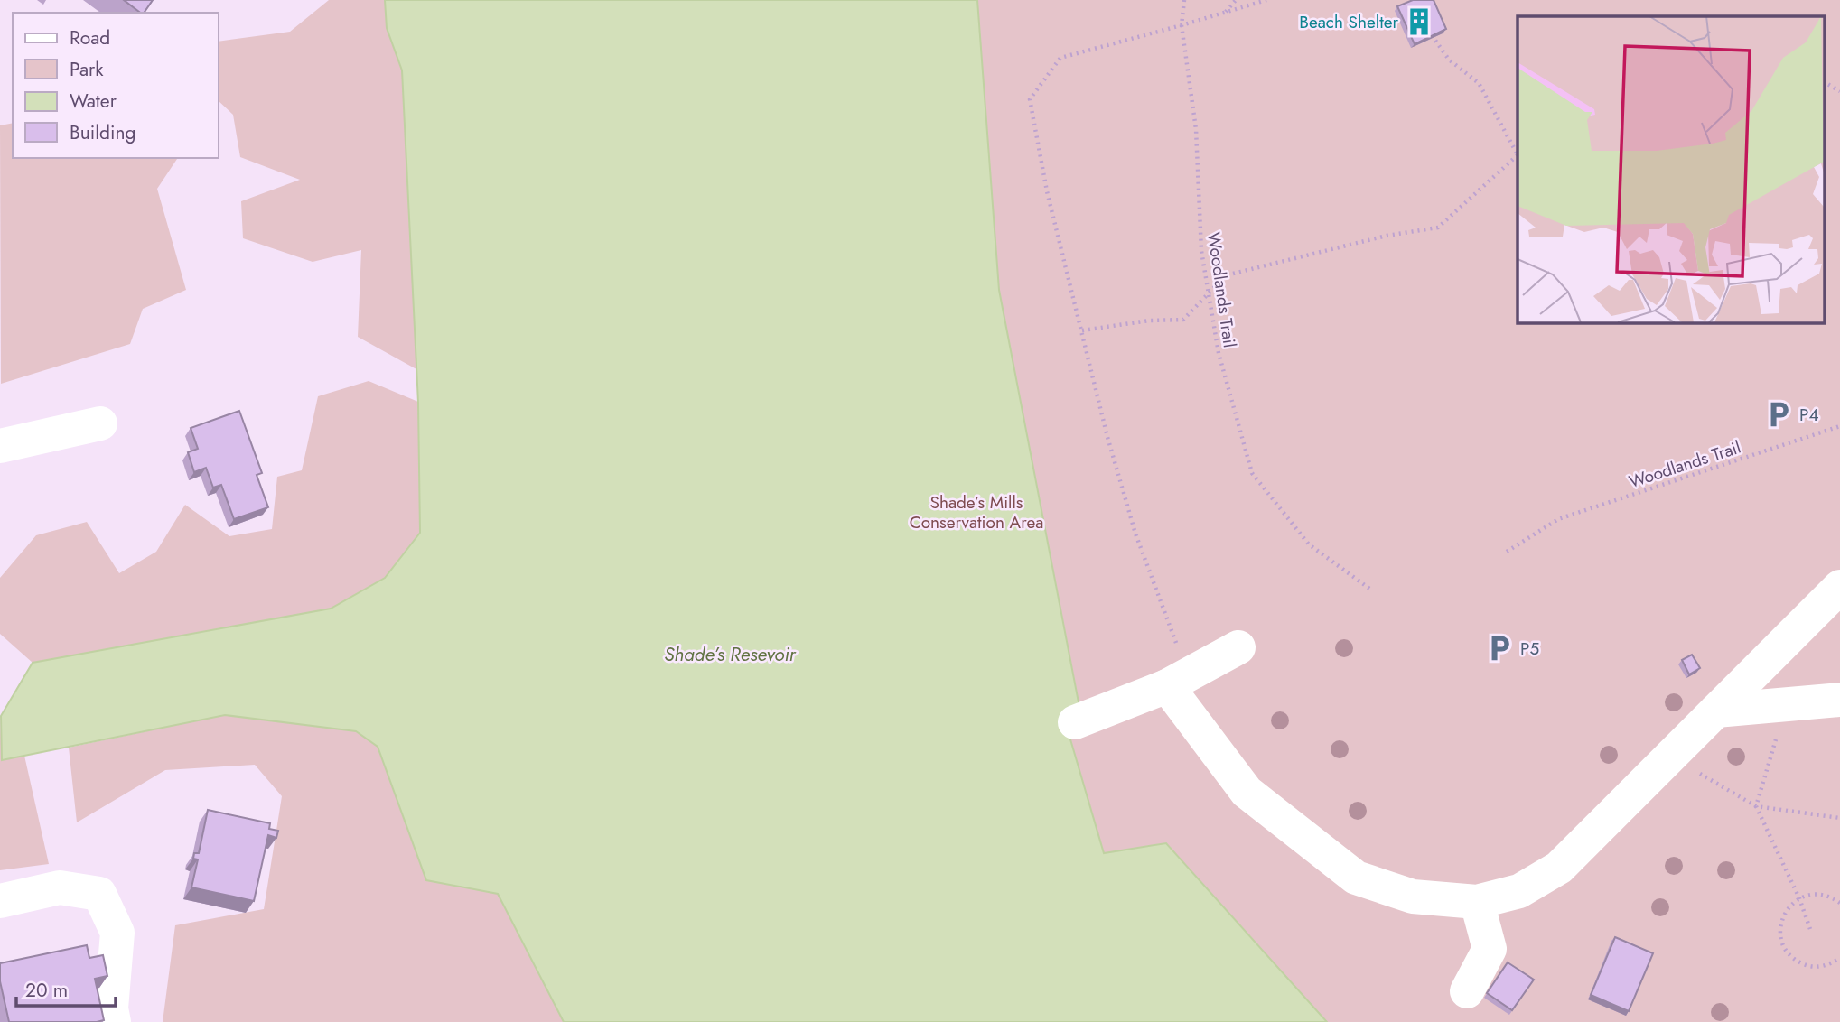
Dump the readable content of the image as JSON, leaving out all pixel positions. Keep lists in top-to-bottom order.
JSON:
{
  "streets": {
    "path": ["Woodlands Trail"]
  },
  "water": ["Shade’s Resevoir"],
  "parks": ["Shade’s Mills Conservation Area"],
  "places": {
    "building": ["Beach Shelter"],
    "parking": ["P4", "P5"]
  },
  "legend": [
    "Road",
    "Park",
    "Water",
    "Building"
  ],
  "scale_bar": "20 m"
}
